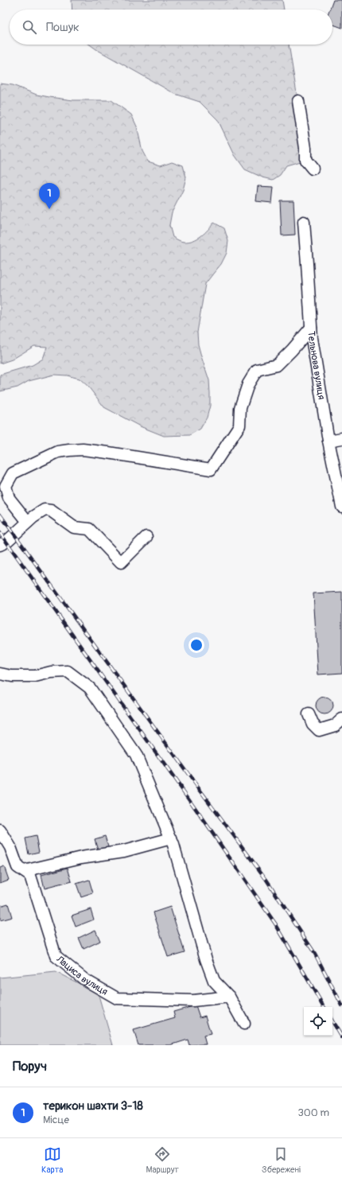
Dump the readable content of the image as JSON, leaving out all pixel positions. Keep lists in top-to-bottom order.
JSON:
{
  "streets": {
    "street": ["Тельнова вулиця", "Лациса вулиця"]
  },
  "page": {
    "search": "Пошук",
    "pins": "1",
    "heading": "Поруч",
    "list": [
      {
        "mark": "1",
        "name": "терикон шахти 3-18",
        "note": "Місце",
        "value": "300 m"
      }
    ],
    "nav": ["Карта", "Маршрут", "Збережені"]
  }
}
